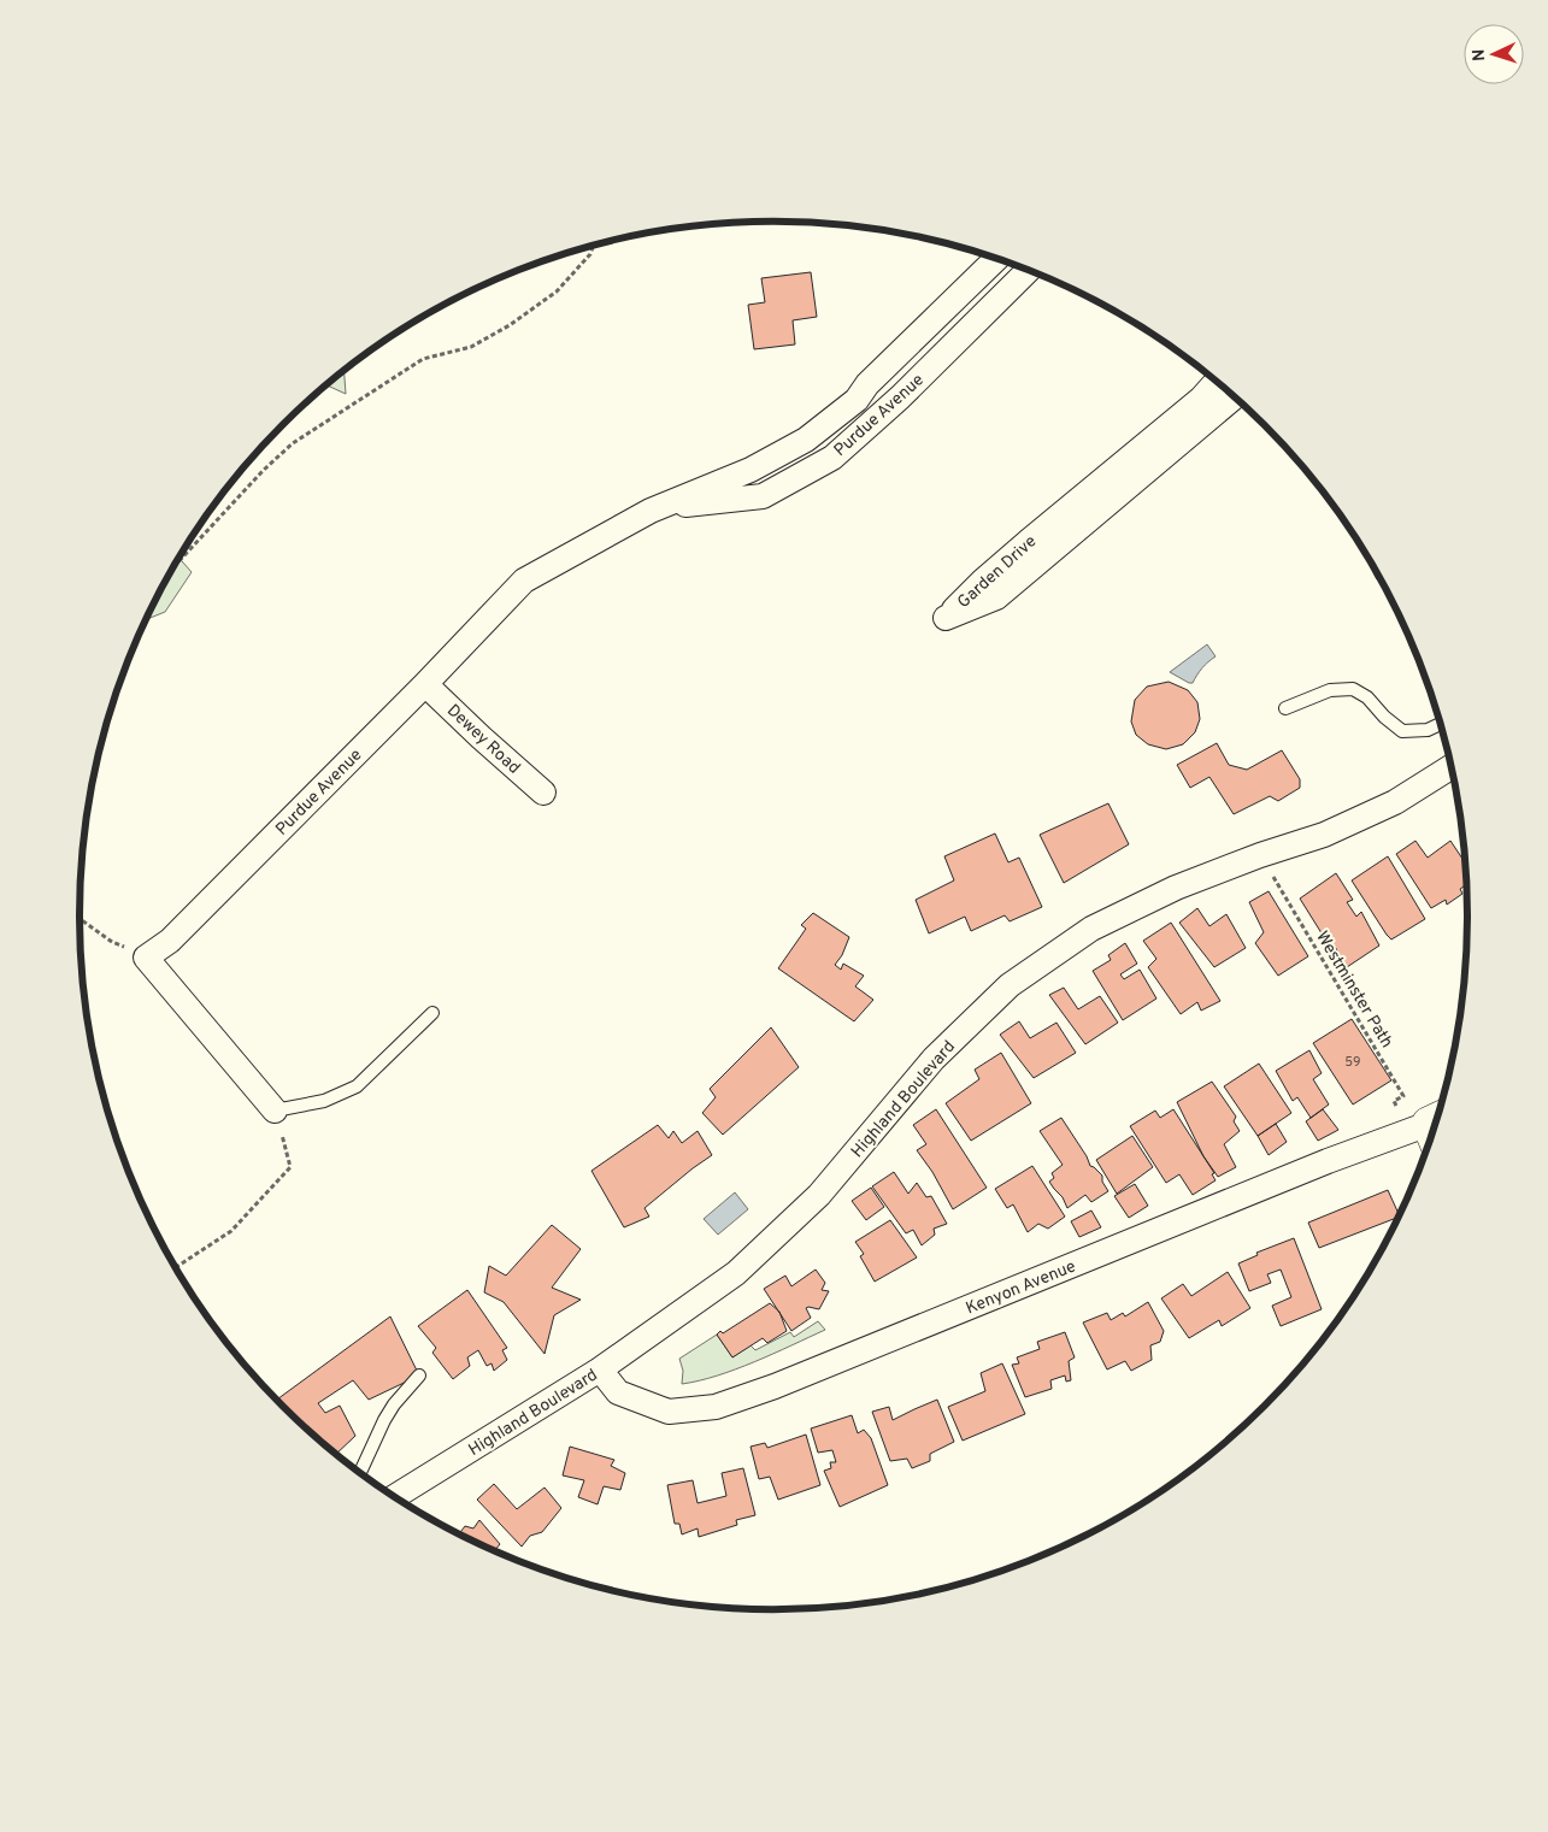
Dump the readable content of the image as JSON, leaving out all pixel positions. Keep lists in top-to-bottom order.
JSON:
{
  "streets": {
    "street": [
      "Purdue Avenue",
      "Garden Drive",
      "Dewey Road",
      "Highland Boulevard",
      "Kenyon Avenue"
    ],
    "path": ["Westminster Path"]
  },
  "crossings": [
    ["Purdue Avenue", "Dewey Road"],
    ["Westminster Path", "Highland Boulevard"],
    ["Westminster Path", "Kenyon Avenue"],
    ["Highland Boulevard", "Kenyon Avenue"]
  ],
  "house_numbers": ["59"],
  "north": "left"
}
